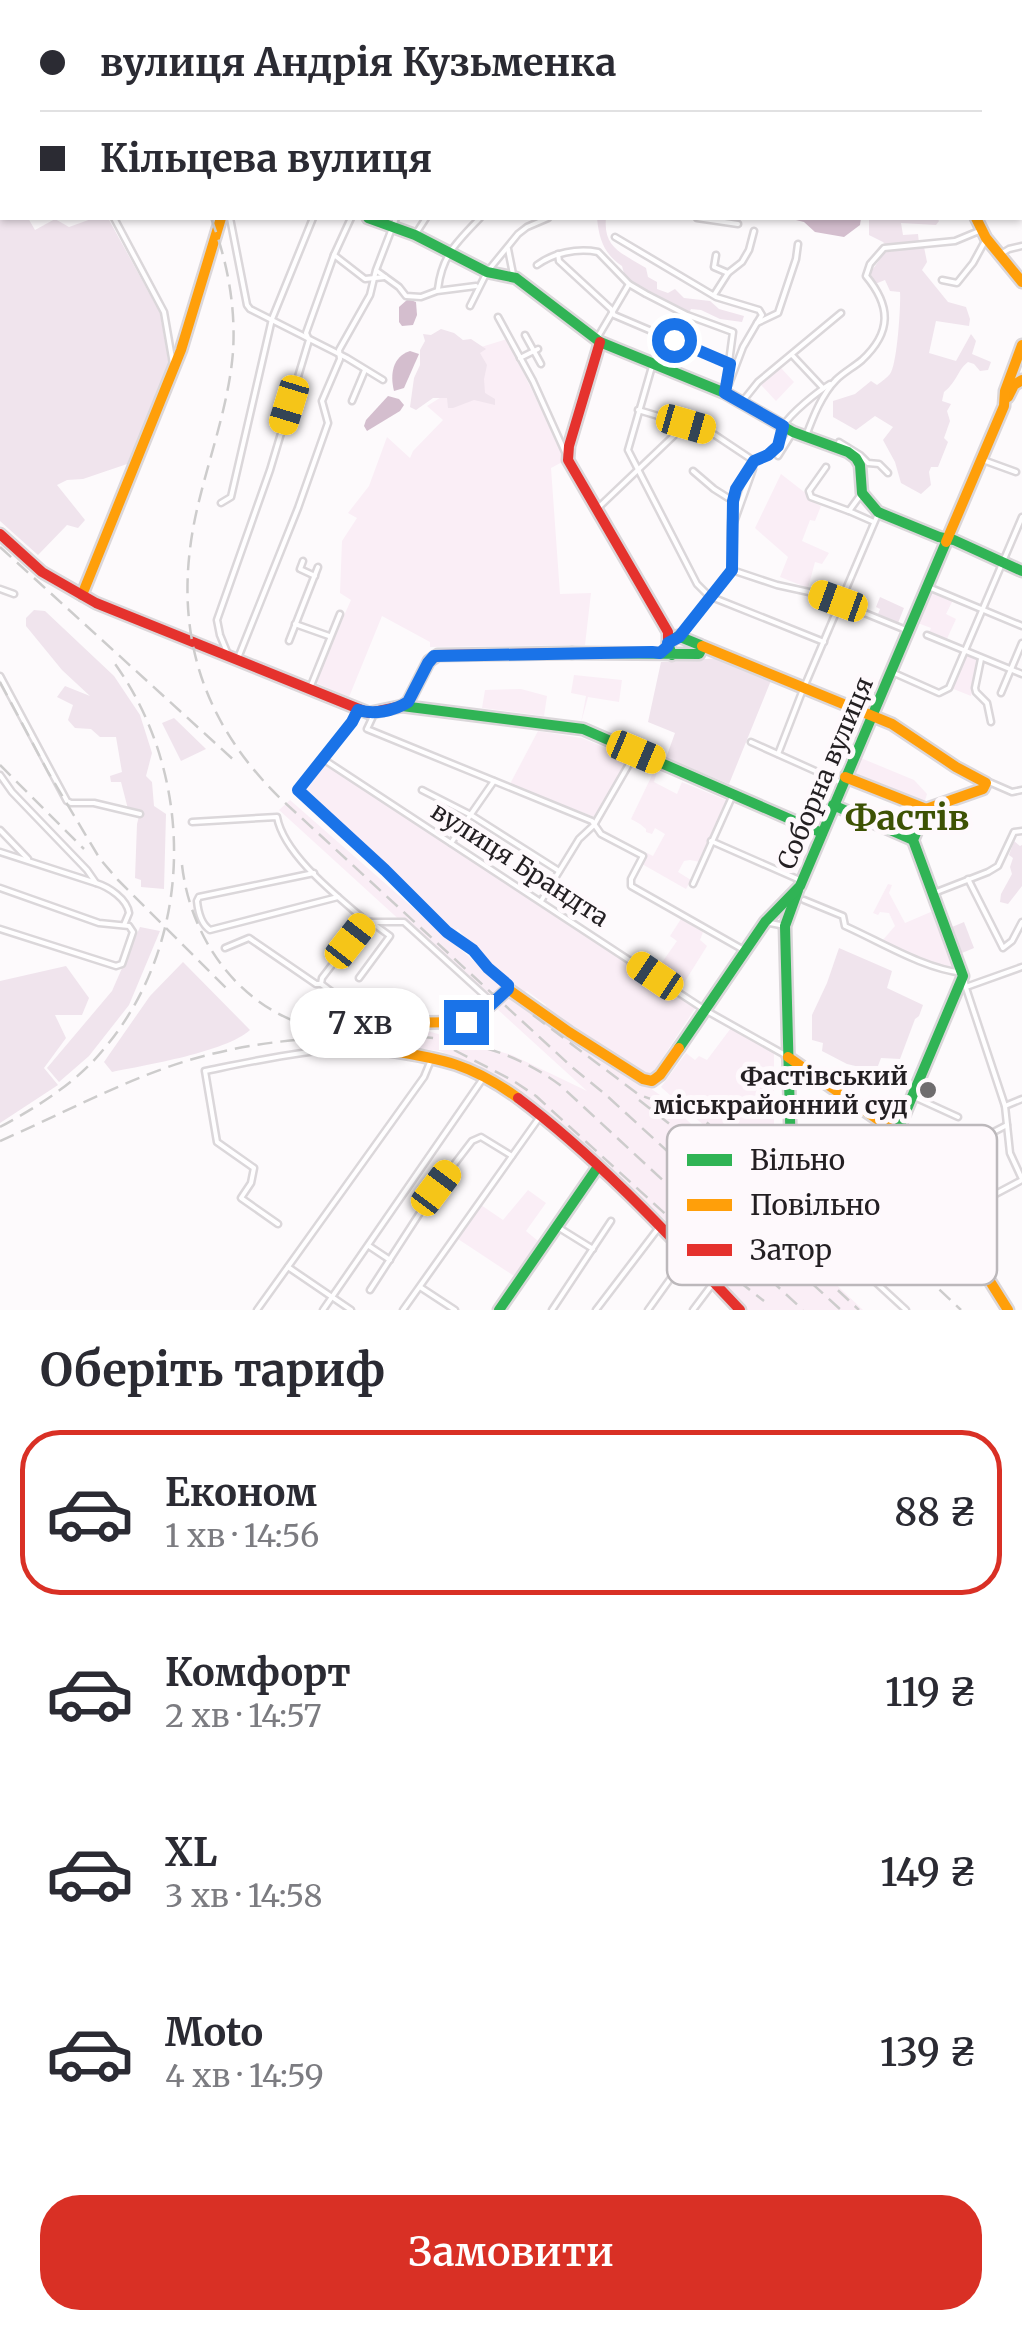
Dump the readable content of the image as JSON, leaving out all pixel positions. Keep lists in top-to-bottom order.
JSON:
{
  "streets": {
    "street": ["Соборна вулиця", "вулиця Брандта"]
  },
  "crossings": [
    ["Соборна вулиця", "вулиця Брандта"]
  ],
  "districts": ["Фастів"],
  "places": ["Фастівський міськрайонний суд"],
  "legend": ["Вільно", "Повільно", "Затор"],
  "page": {
    "banner": ["вулиця Андрія Кузьменка", "Кільцева вулиця"],
    "bubble": "7 хв",
    "heading": "Оберіть тариф",
    "list": [
      {
        "name": "Економ",
        "note": "1 хв · 14:56",
        "value": "88 ₴"
      },
      {
        "name": "Комфорт",
        "note": "2 хв · 14:57",
        "value": "119 ₴"
      },
      {
        "name": "XL",
        "note": "3 хв · 14:58",
        "value": "149 ₴"
      },
      {
        "name": "Moto",
        "note": "4 хв · 14:59",
        "value": "139 ₴"
      }
    ],
    "buttons": "Замовити"
  }
}
